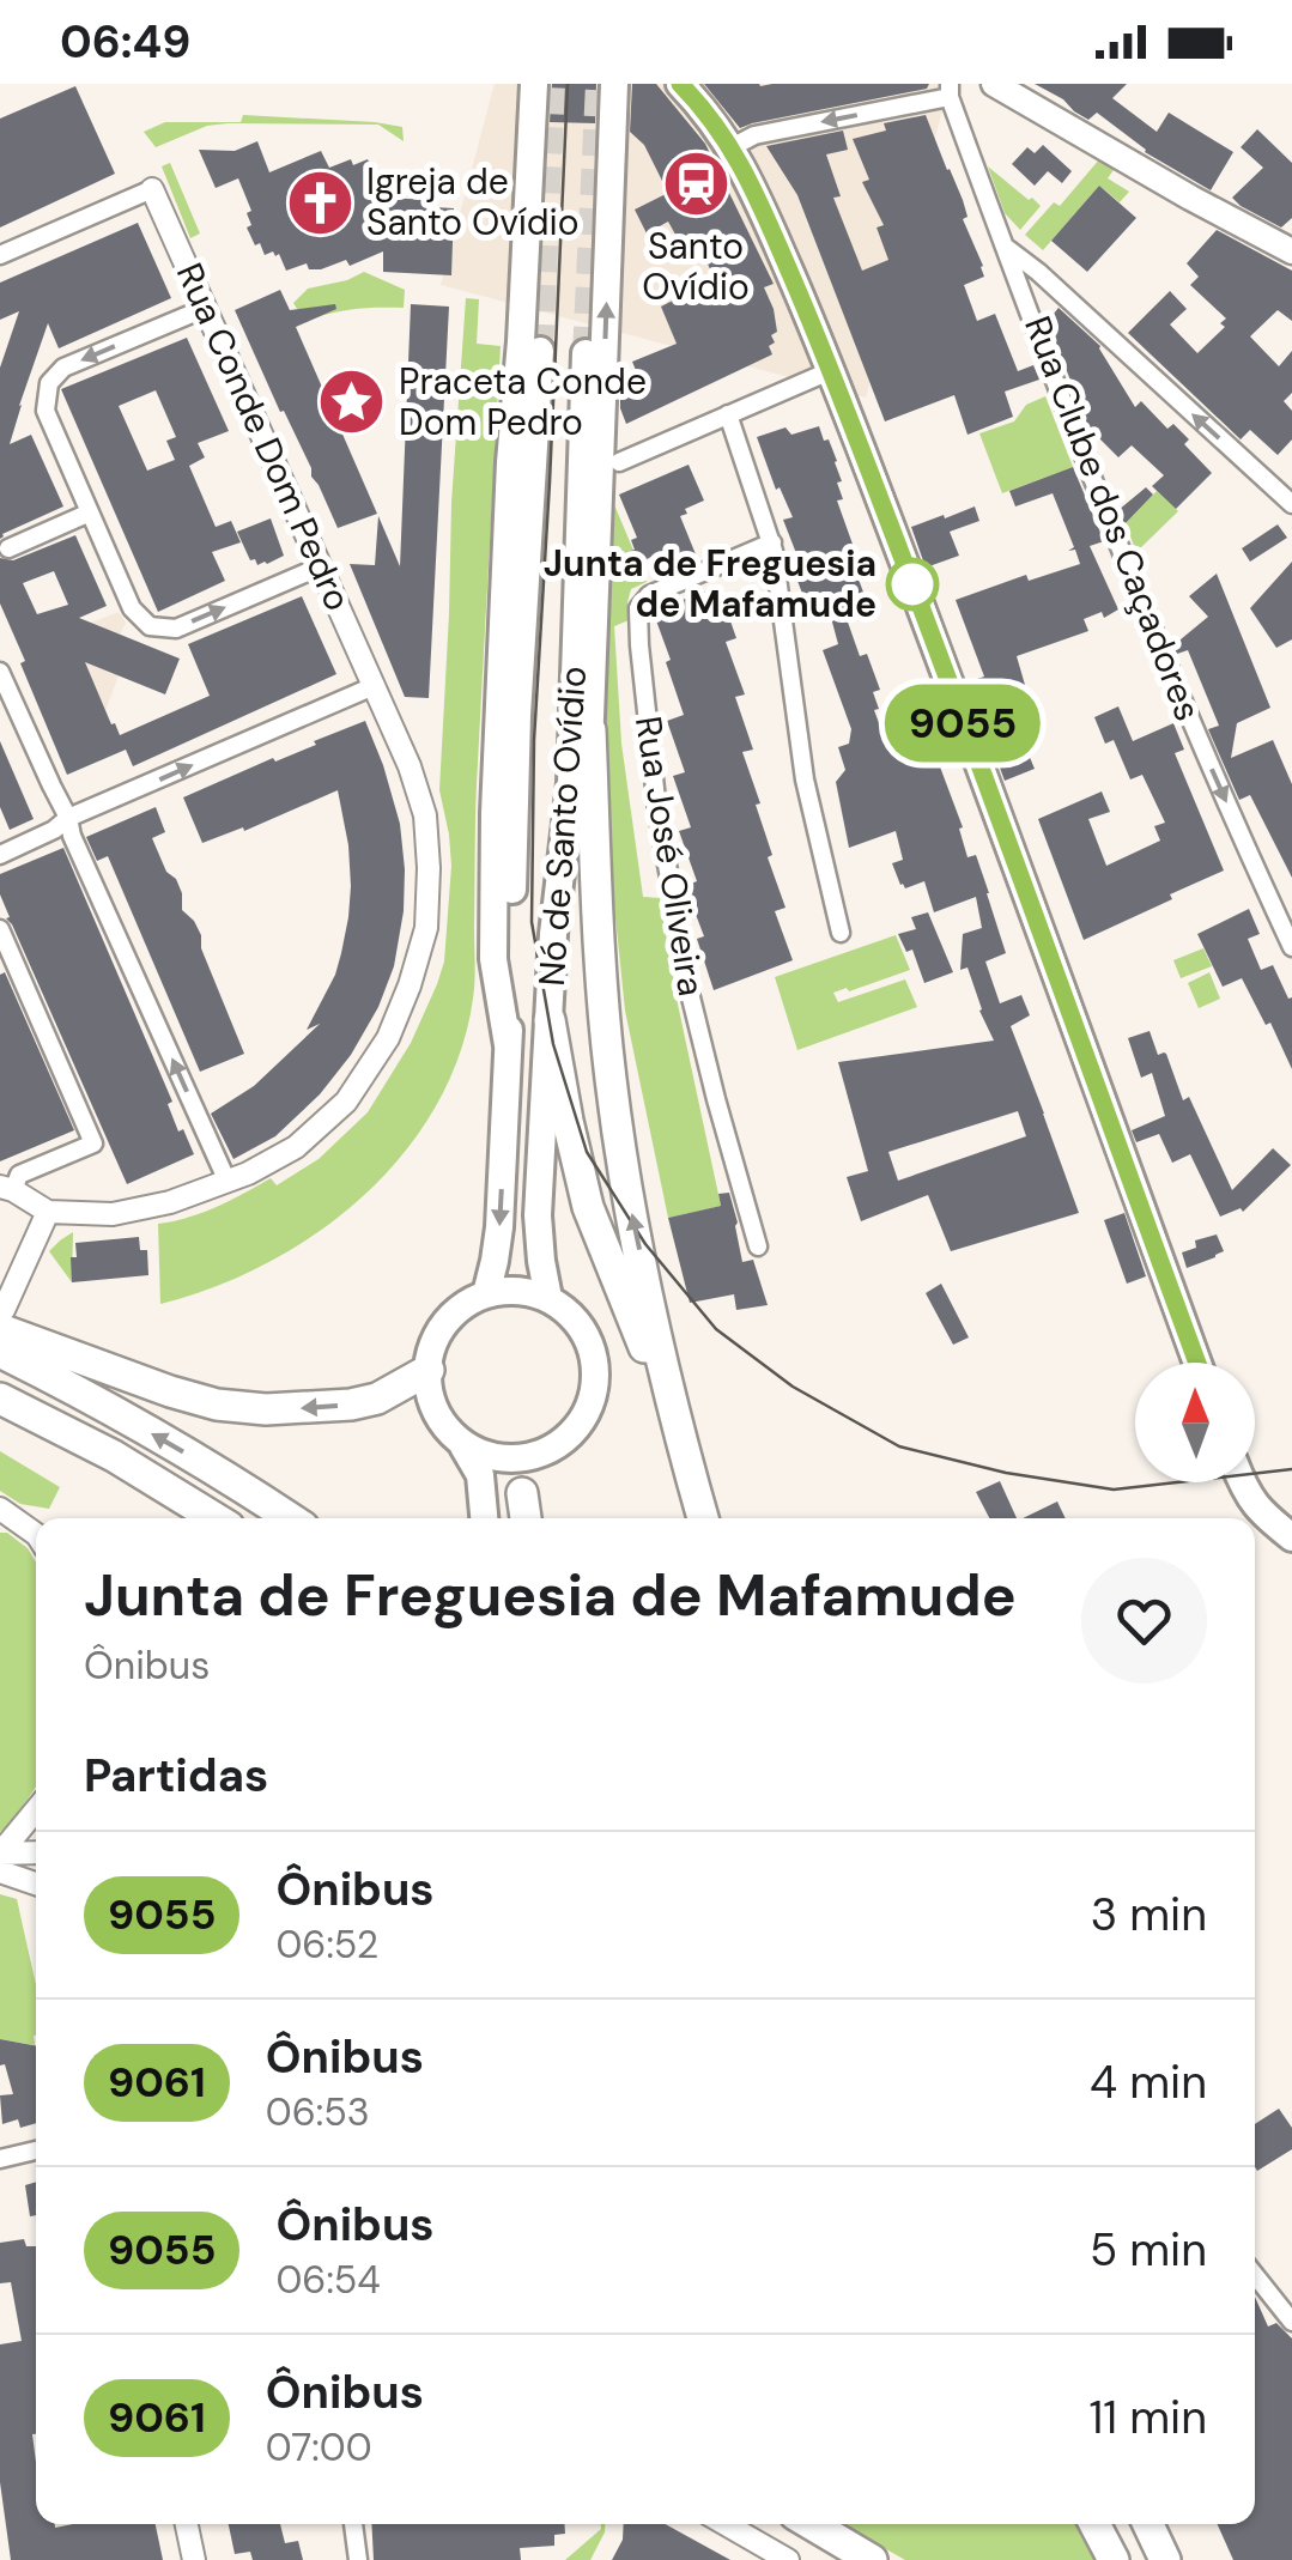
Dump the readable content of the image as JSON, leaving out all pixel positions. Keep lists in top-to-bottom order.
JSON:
{
  "streets": {
    "main road": ["Nó de Santo Ovídio"],
    "street": ["Rua Conde Dom Pedro", "Rua Clube dos Caçadores", "Rua José Oliveira"]
  },
  "one_way": ["Rua Clube dos Caçadores"],
  "places": {
    "station": ["Santo Ovídio"],
    "church": ["Igreja de Santo Ovídio"],
    "place": ["Praceta Conde Dom Pedro"],
    "other": ["Junta de Freguesia de Mafamude"]
  },
  "lines": ["bus line 9055"],
  "north": "top",
  "page": {
    "status": "06:49",
    "on_map": "9055",
    "heading": [
      ["Junta de Freguesia de Mafamude", "Ônibus"],
      "Partidas"
    ],
    "list": [
      {
        "mark": "9055",
        "name": "Ônibus",
        "note": "06:52",
        "value": "3 min"
      },
      {
        "mark": "9061",
        "name": "Ônibus",
        "note": "06:53",
        "value": "4 min"
      },
      {
        "mark": "9055",
        "name": "Ônibus",
        "note": "06:54",
        "value": "5 min"
      },
      {
        "mark": "9061",
        "name": "Ônibus",
        "note": "07:00",
        "value": "11 min"
      }
    ]
  }
}
